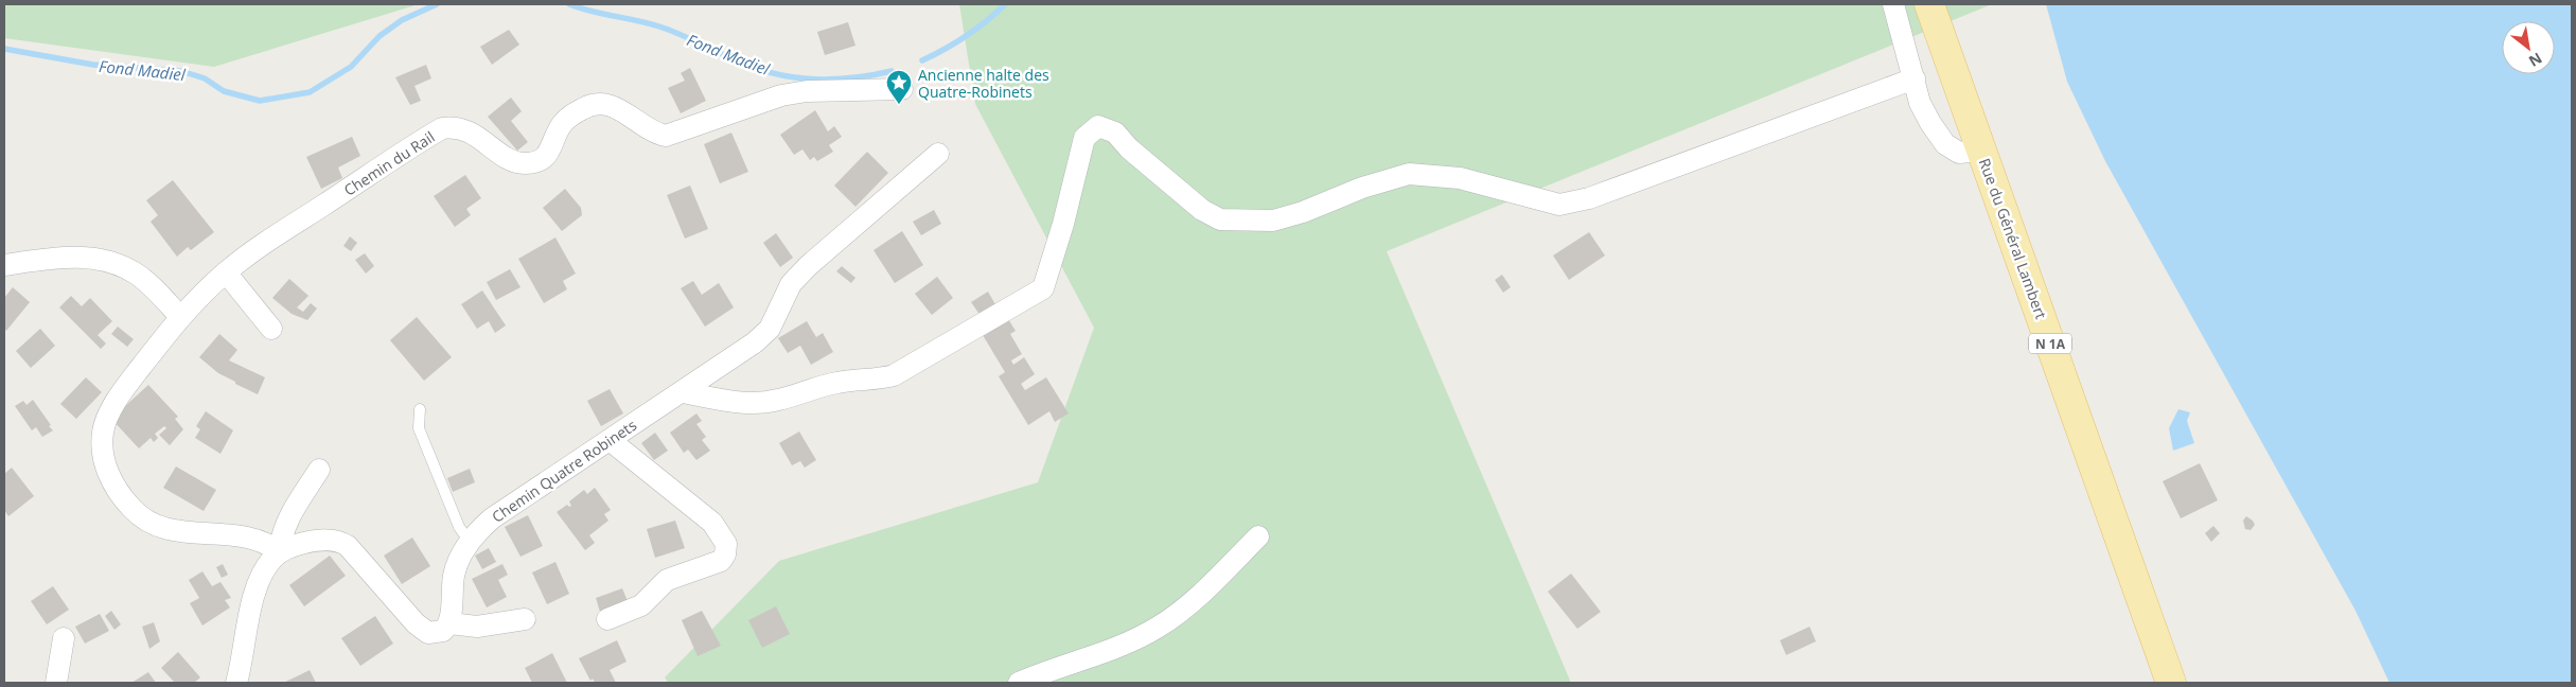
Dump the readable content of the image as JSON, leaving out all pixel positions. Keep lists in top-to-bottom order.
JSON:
{
  "streets": {
    "main road": ["Rue du Général Lambert", "N 1A"],
    "street": ["Chemin du Rail", "Chemin Quatre Robinets"]
  },
  "water": ["Fond Madiel"],
  "places": {
    "place": ["Ancienne halte des Quatre-Robinets"]
  },
  "north": "bottom right"
}
